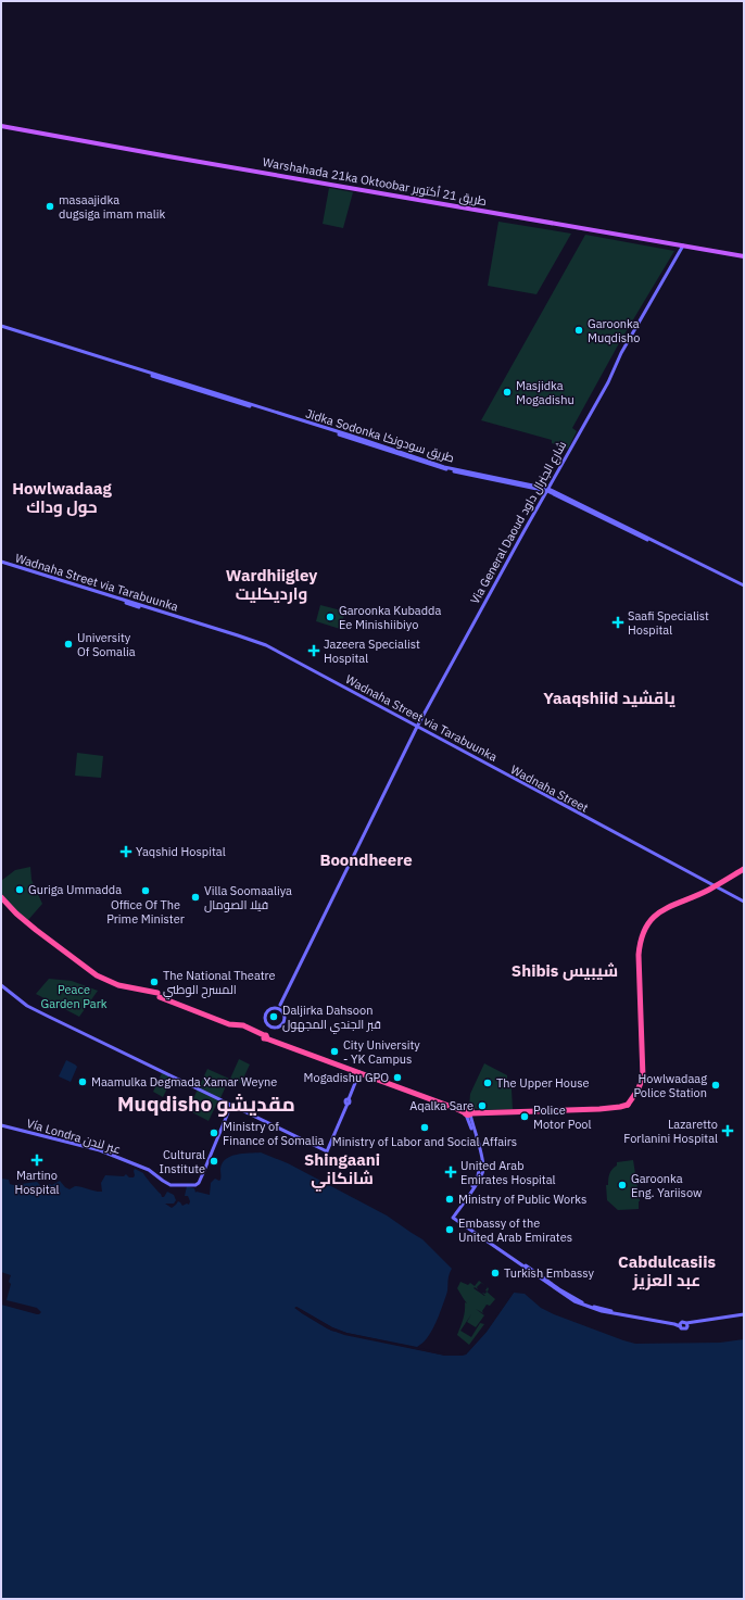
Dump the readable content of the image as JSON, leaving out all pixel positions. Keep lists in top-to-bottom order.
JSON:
{
  "streets": {
    "main road": [
      "Warshahada 21ka Oktoobar طريق 21 أكتوبر",
      "Jidka Sodonka طريق سودونكا",
      "Via General Daoud شارع الجنرال داود",
      "Wadnaha Street via Tarabuunka",
      "Wadnaha Street",
      "Vía Londra عبر لندن"
    ]
  },
  "crossings": [
    ["Warshahada 21ka Oktoobar طريق 21 أكتوبر", "Via General Daoud شارع الجنرال داود"],
    ["Jidka Sodonka طريق سودونكا", "Via General Daoud شارع الجنرال داود"],
    ["Via General Daoud شارع الجنرال داود", "Wadnaha Street"],
    ["Wadnaha Street via Tarabuunka", "Wadnaha Street"]
  ],
  "districts": [
    "Howlwadaag حول وداك",
    "Wardhiigley وارديكليت",
    "Yaaqshiid ياقشيد",
    "Boondheere",
    "Shibis شيبيس",
    "Muqdisho مقديشو",
    "Shingaani شانكاني",
    "Cabdulcasiis عبد العزيز"
  ],
  "parks": ["Peace Garden Park"],
  "places": {
    "other": [
      "masaajidka dugsiga imam malik",
      "Garoonka Muqdisho",
      "Masjidka Mogadishu",
      "Garoonka Kubadda Ee Minishiibiyo",
      "University Of Somalia",
      "Guriga Ummadda",
      "Office Of The Prime Minister",
      "Villa Soomaaliya فيلا الصومال",
      "The National Theatre المسرح الوطني",
      "Daljirka Dahsoon قبر الجندي المجهول",
      "City University - YK Campus",
      "Mogadishu GPO",
      "Maamulka Degmada Xamar Weyne",
      "The Upper House",
      "Howlwadaag Police Station",
      "Aqalka Sare",
      "Police Motor Pool",
      "Ministry of Labor and Social Affairs",
      "Ministry of Finance of Somalia",
      "Cultural Institute",
      "Garoonka Eng. Yariisow",
      "Ministry of Public Works",
      "Embassy of the United Arab Emirates",
      "Turkish Embassy"
    ],
    "health": [
      "Saafi Specialist Hospital",
      "Jazeera Specialist Hospital",
      "Yaqshid Hospital",
      "Lazaretto Forlanini Hospital",
      "Martino Hospital",
      "United Arab Emirates Hospital"
    ]
  }
}
